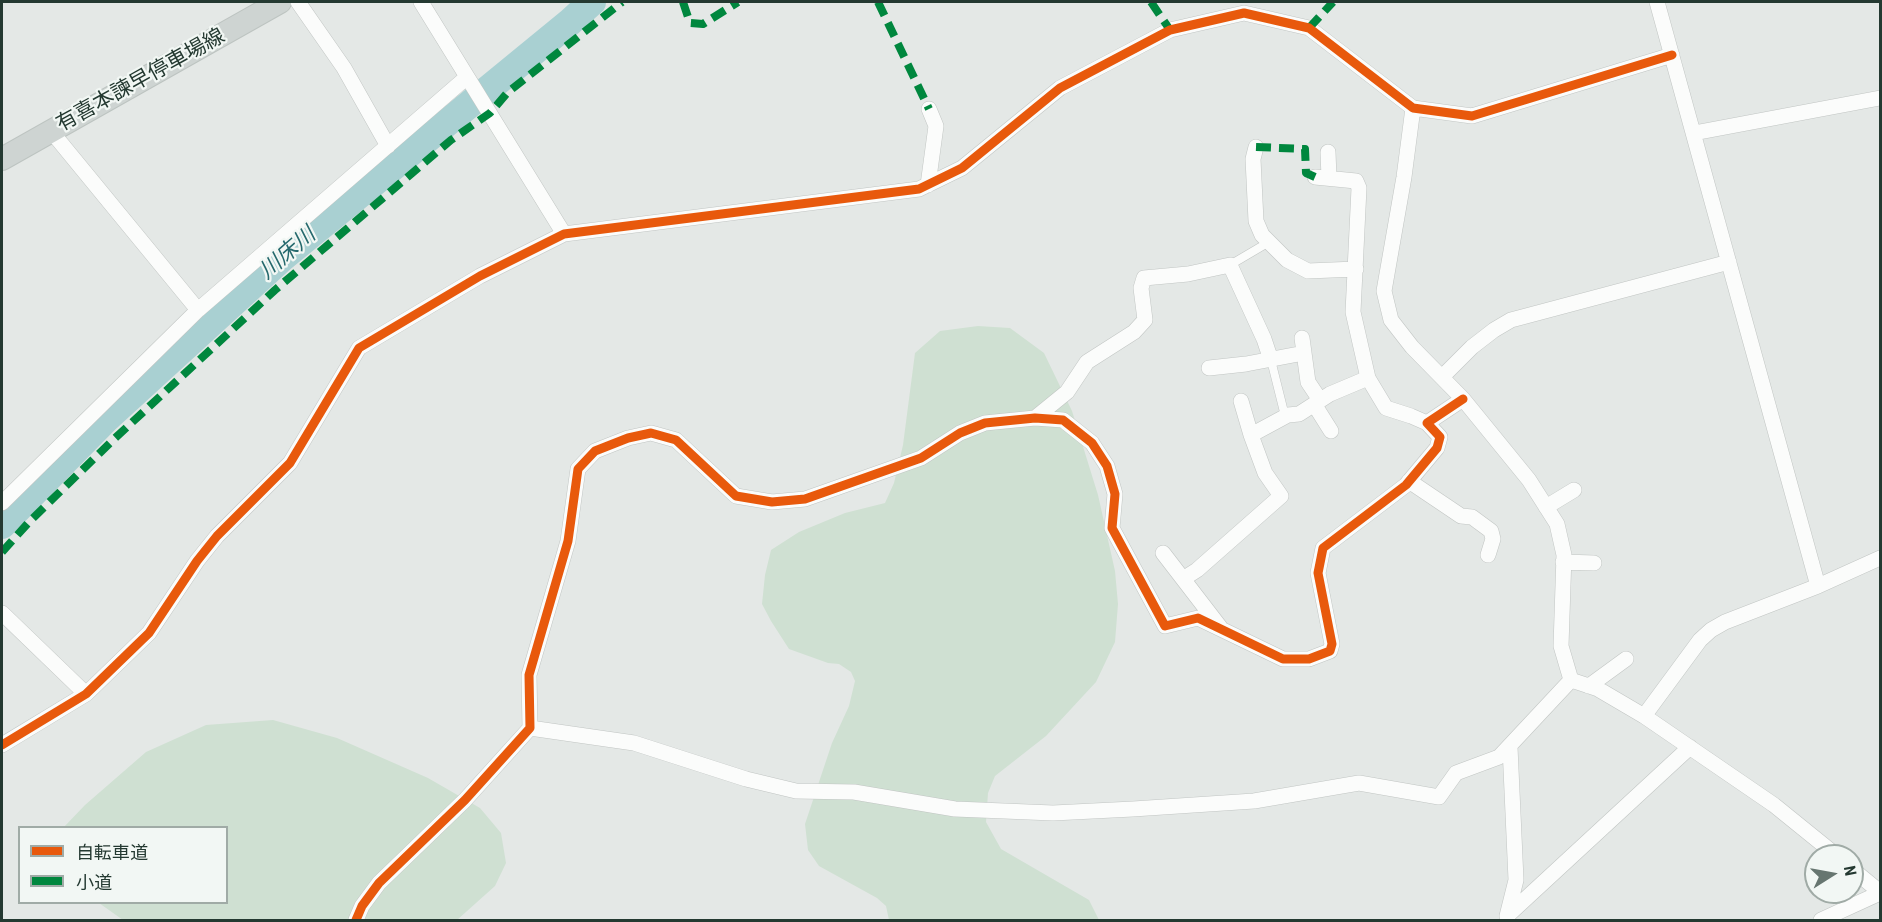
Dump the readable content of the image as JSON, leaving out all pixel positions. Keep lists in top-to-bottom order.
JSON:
{
  "streets": {
    "main road": ["有喜本諫早停車場線"]
  },
  "water": ["川床川"],
  "legend": ["自転車道", "小道"],
  "north": "right"
}
